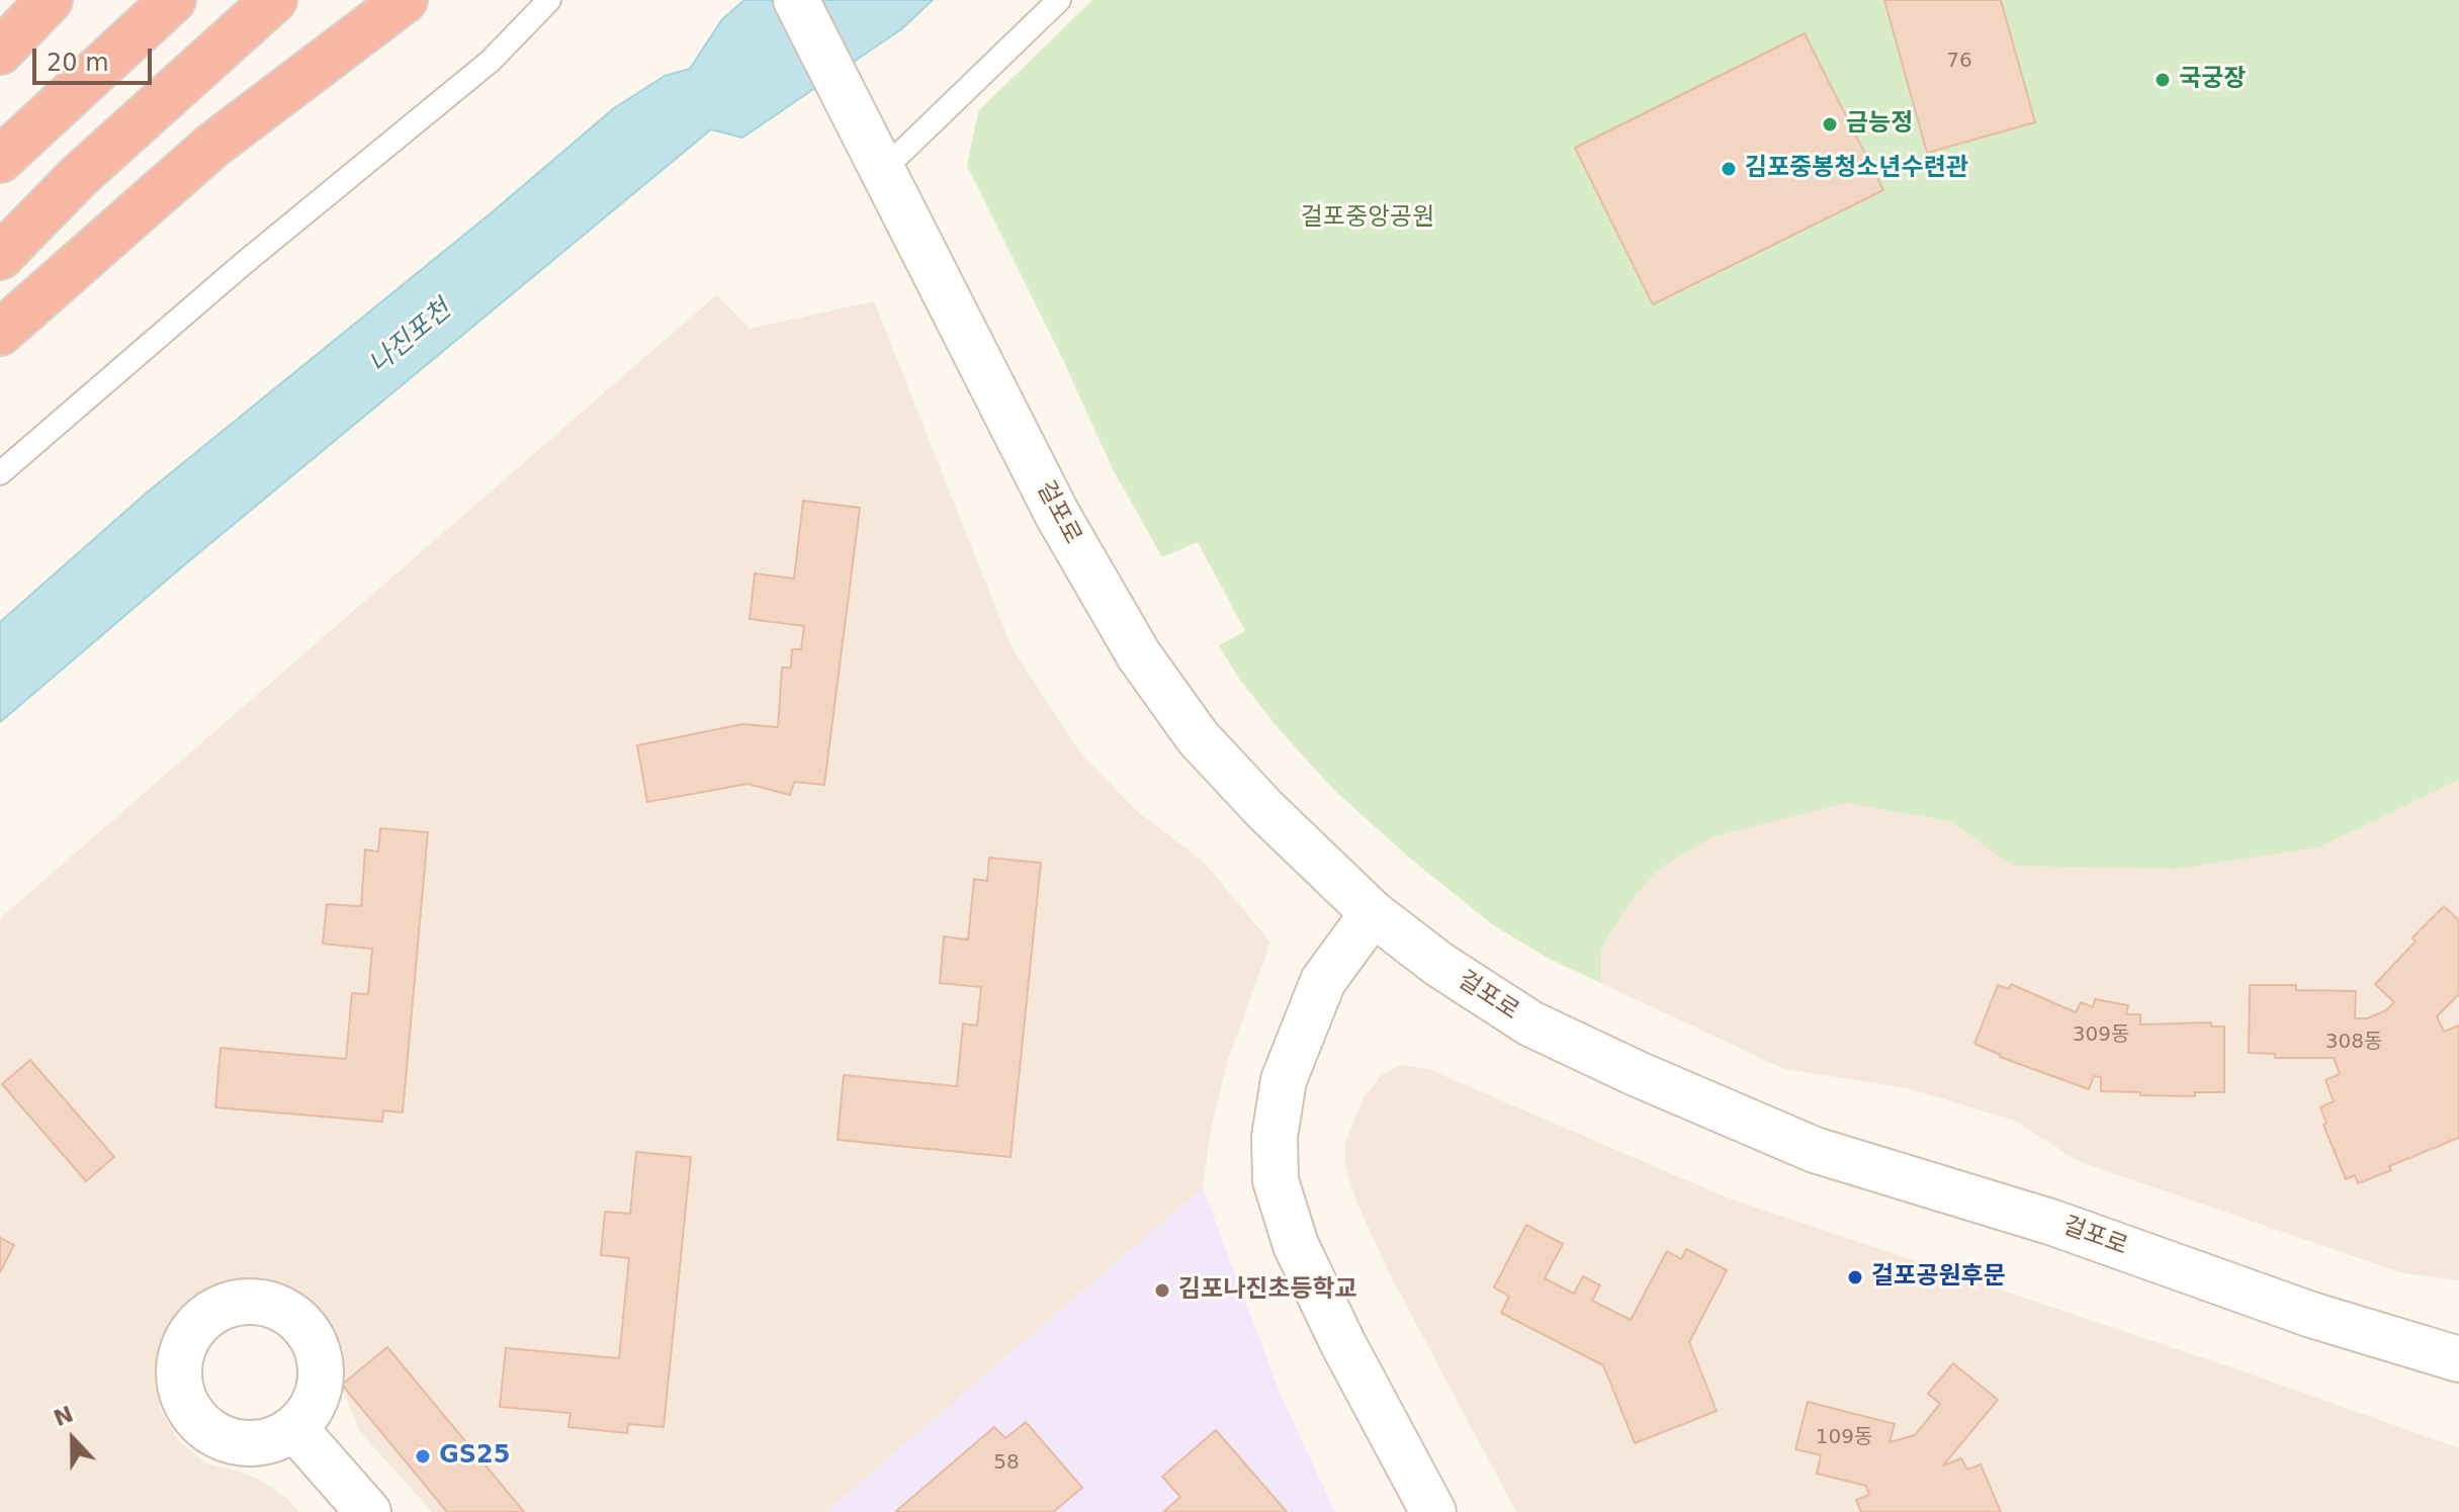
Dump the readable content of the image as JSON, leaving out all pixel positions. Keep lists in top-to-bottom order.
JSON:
{
  "streets": {
    "street": ["걸포로"]
  },
  "water": ["나진포천"],
  "parks": ["걸포중앙공원"],
  "places": [
    "국궁장",
    "금능정",
    "김포중봉청소년수련관",
    "걸포공원후문",
    "김포나진초등학교",
    "GS25"
  ],
  "house_numbers": [
    "76",
    "309동",
    "308동",
    "109동",
    "58"
  ],
  "scale_bar": "20 m",
  "north": "top"
}
